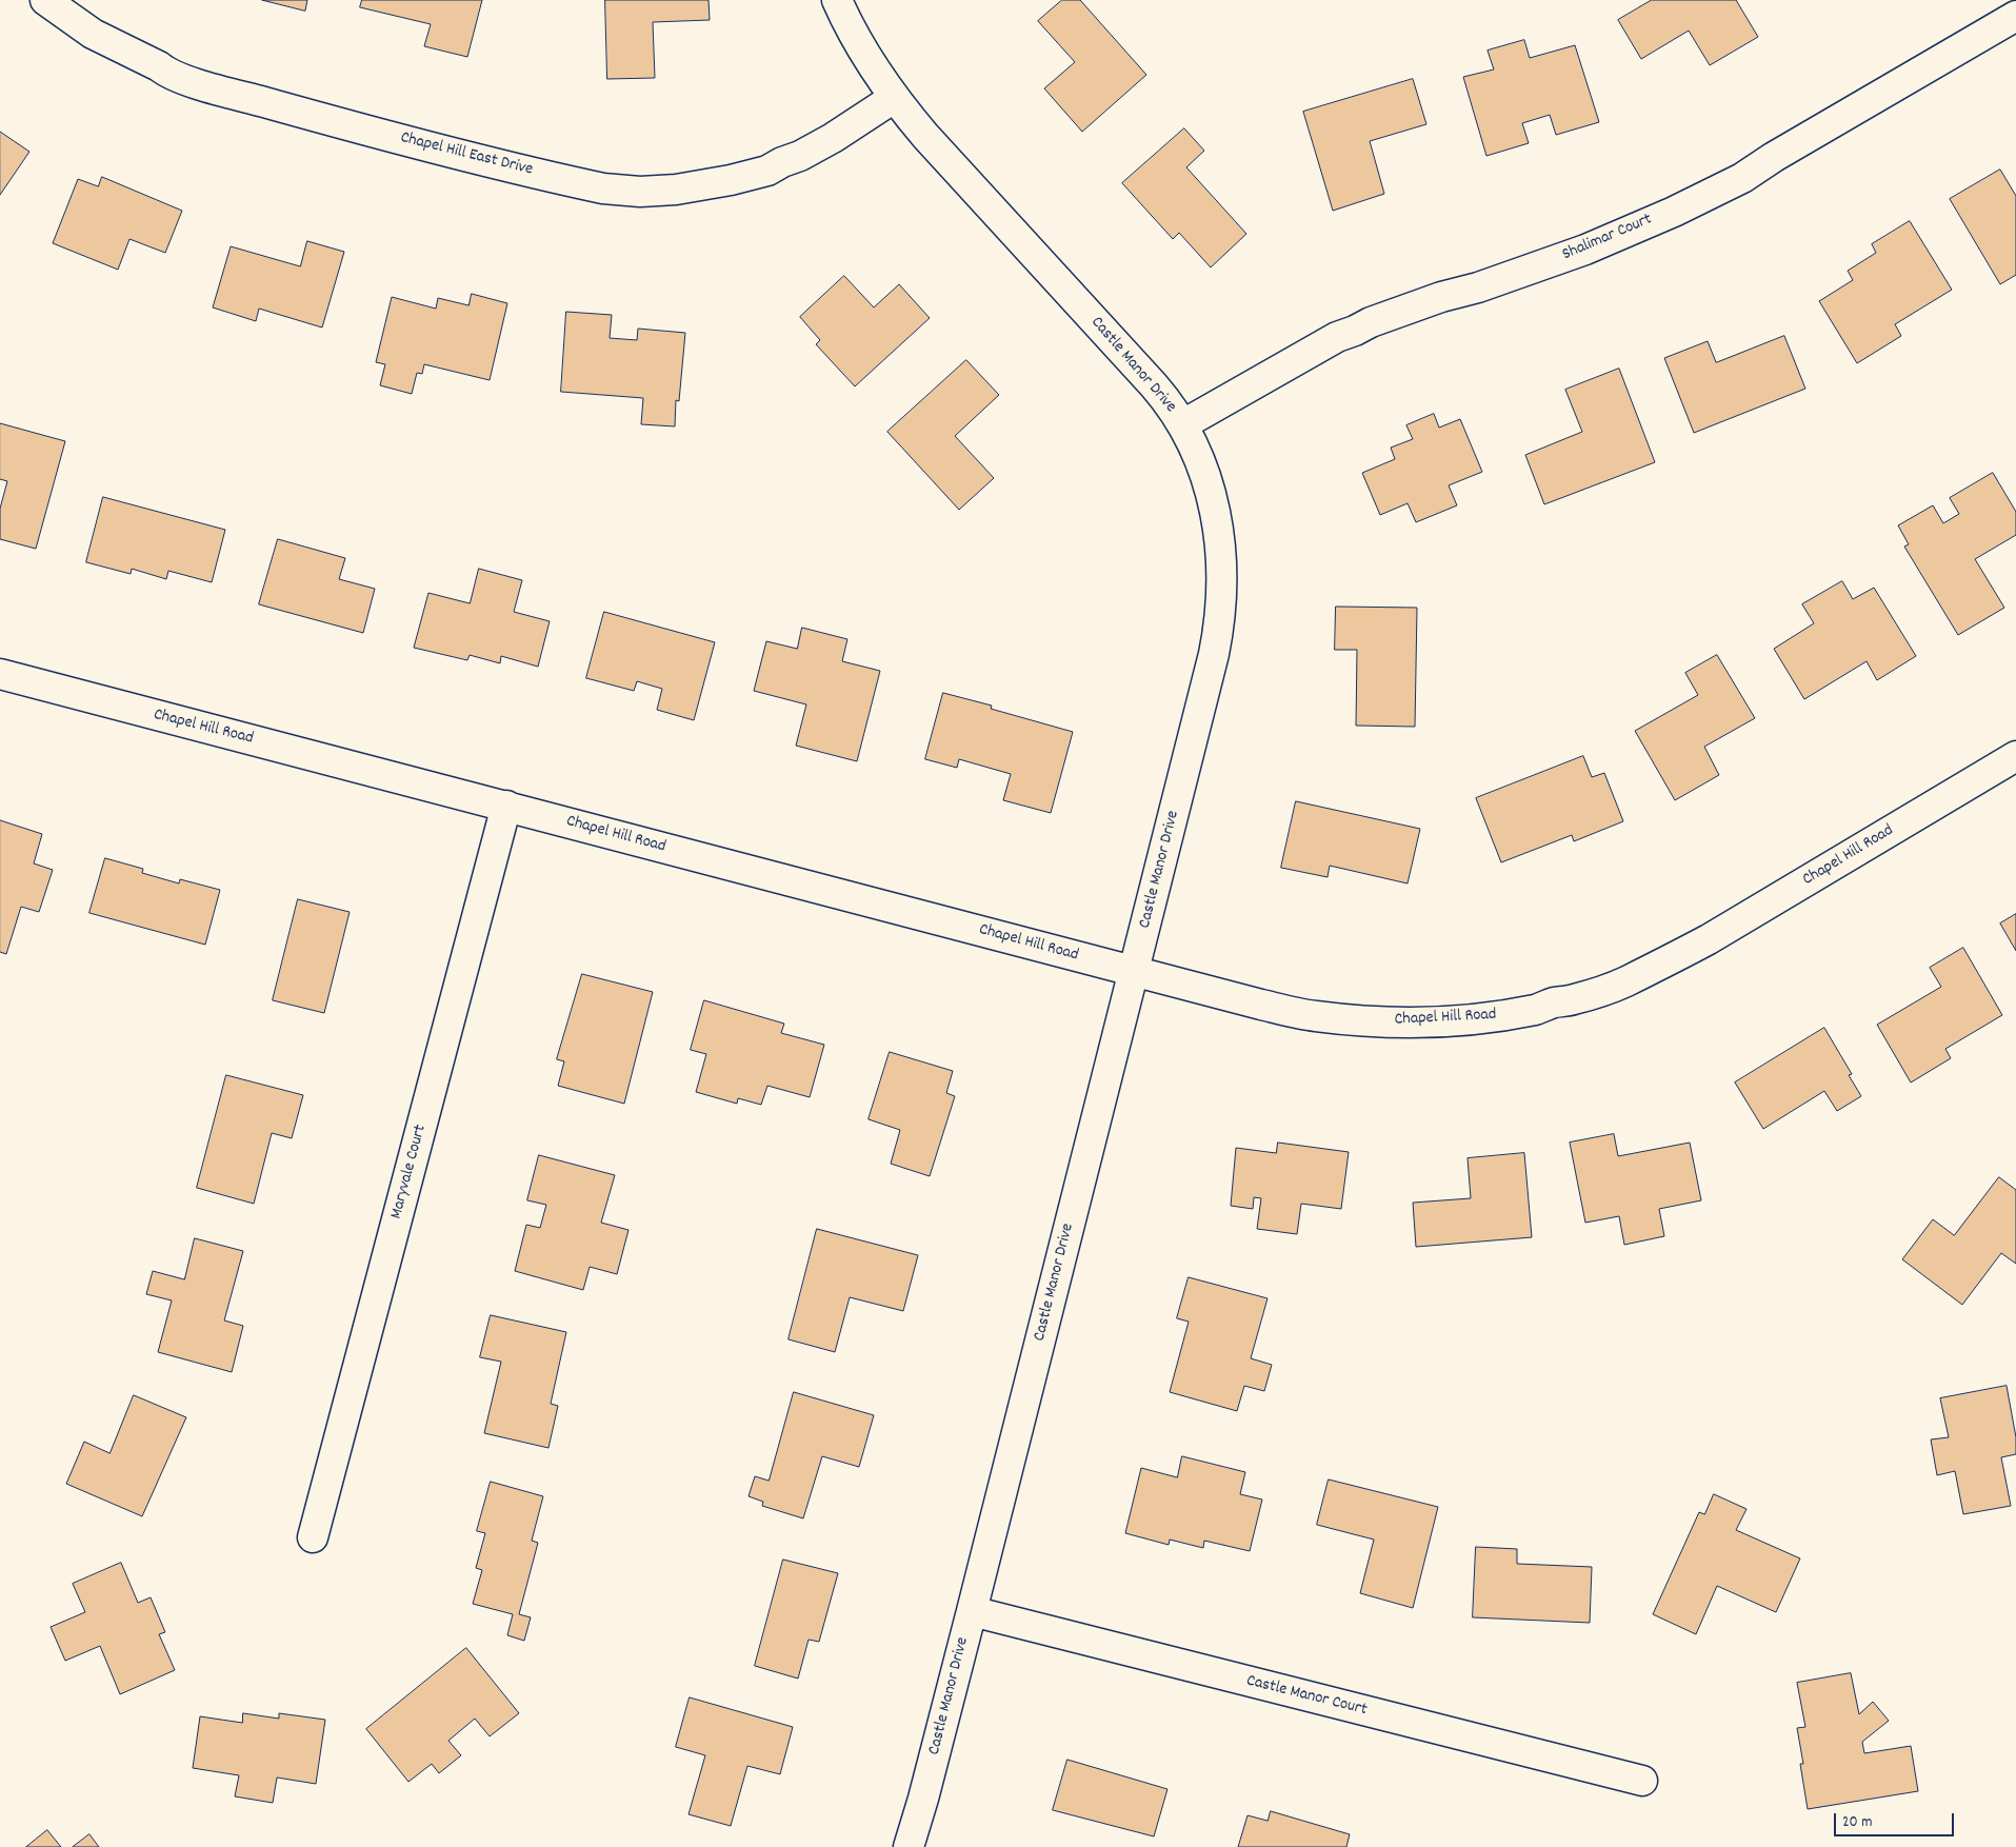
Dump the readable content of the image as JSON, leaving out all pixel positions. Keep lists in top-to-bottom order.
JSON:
{
  "streets": {
    "street": [
      "Chapel Hill East Drive",
      "Shalimar Court",
      "Castle Manor Drive",
      "Chapel Hill Road",
      "Maryvale Court",
      "Castle Manor Court"
    ]
  },
  "crossings": [
    ["Chapel Hill East Drive", "Castle Manor Drive"],
    ["Shalimar Court", "Castle Manor Drive"],
    ["Castle Manor Drive", "Chapel Hill Road"],
    ["Castle Manor Drive", "Castle Manor Court"],
    ["Chapel Hill Road", "Maryvale Court"]
  ],
  "scale_bar": "20 m"
}
